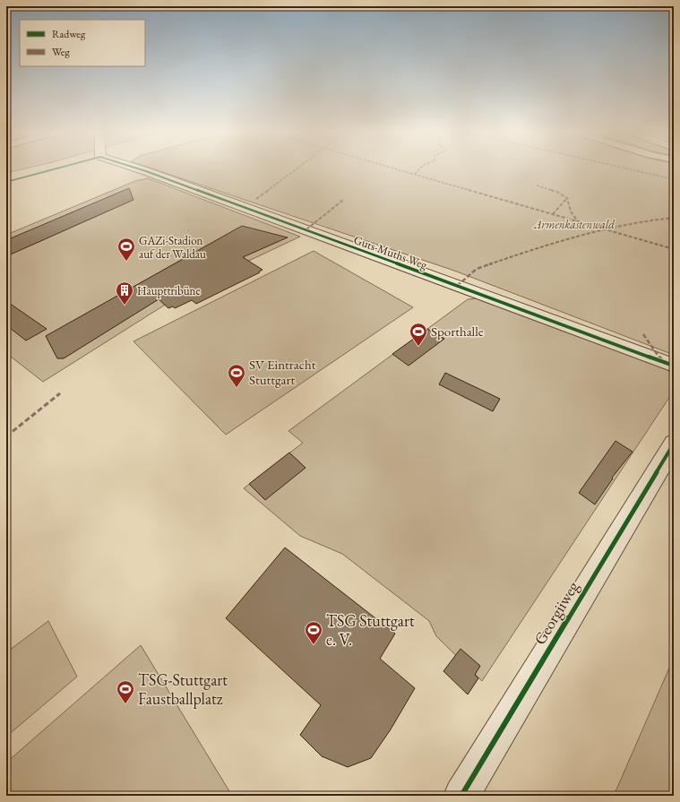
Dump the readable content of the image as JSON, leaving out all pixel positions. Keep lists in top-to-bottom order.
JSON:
{
  "streets": {
    "street": ["Guts-Muths-Weg", "Georgiiweg"]
  },
  "parks": ["Armenkastenwald"],
  "places": {
    "sports": [
      "GAZi-Stadion auf der Waldau",
      "Sporthalle",
      "SV Eintracht Stuttgart",
      "TSG Stuttgart e. V.",
      "TSG-Stuttgart Faustballplatz"
    ],
    "building": ["Haupttribüne"]
  },
  "legend": ["Radweg", "Weg"]
}
